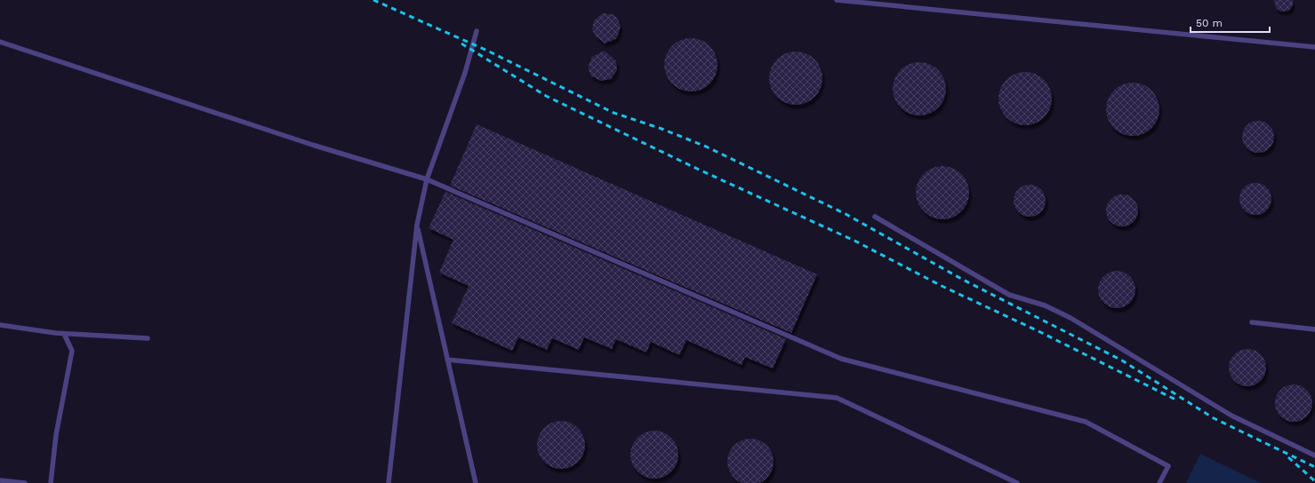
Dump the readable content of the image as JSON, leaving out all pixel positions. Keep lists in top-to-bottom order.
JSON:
{
  "scale_bar": "50 m"
}
